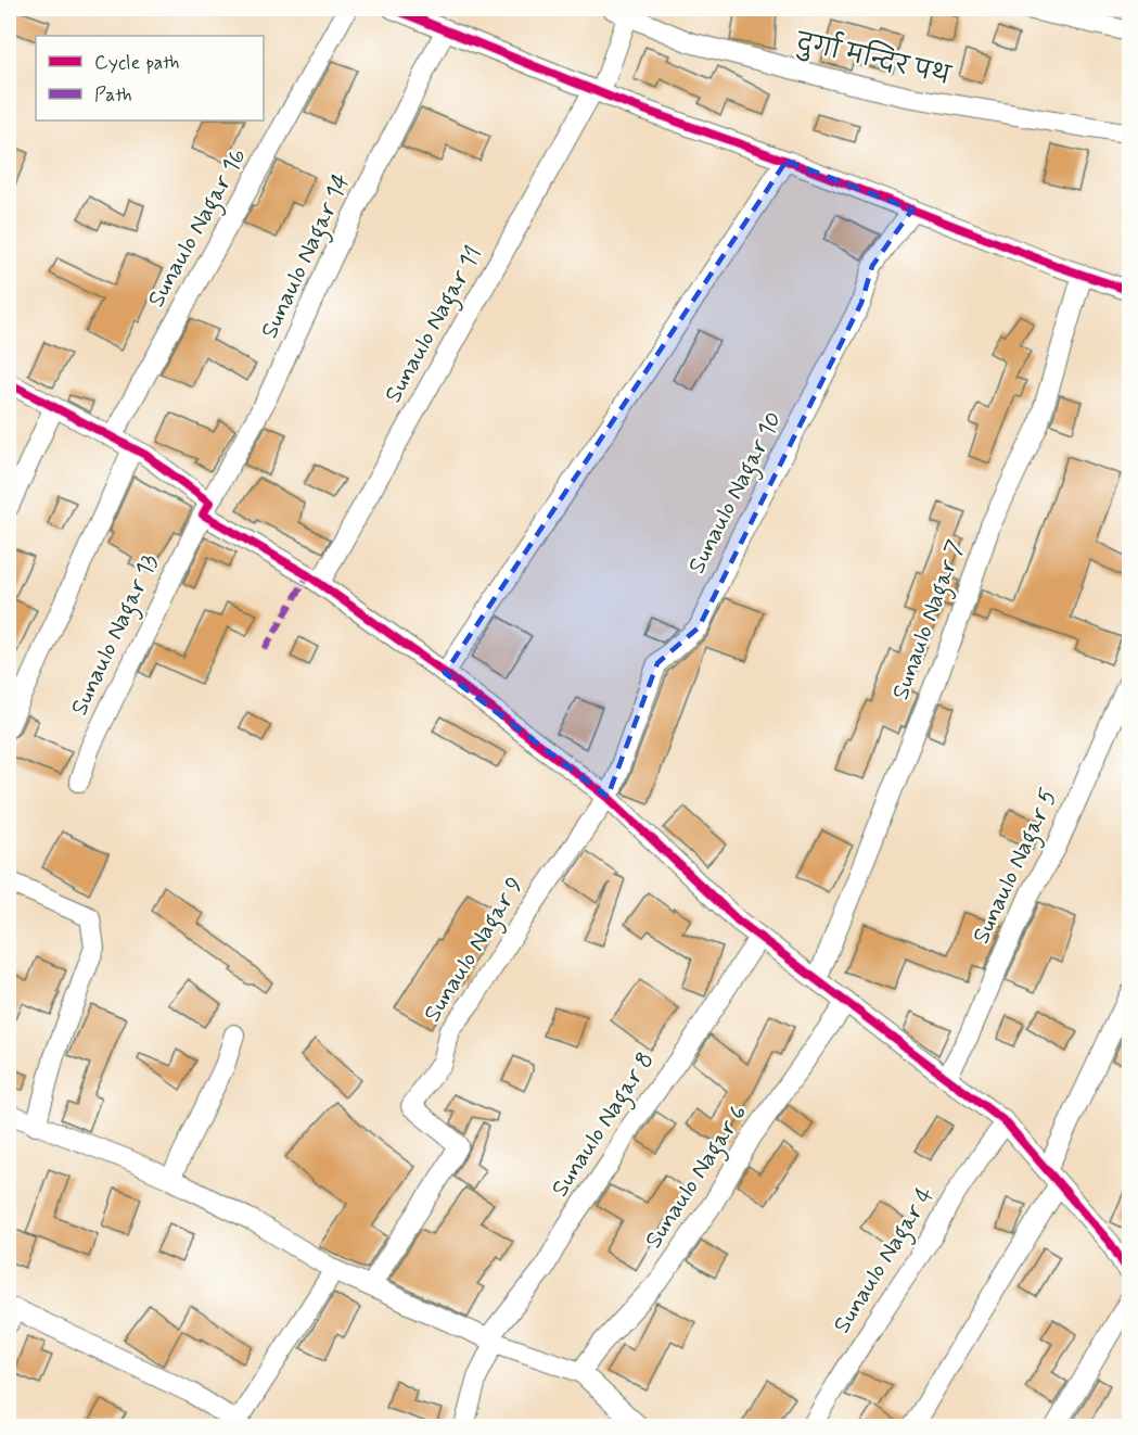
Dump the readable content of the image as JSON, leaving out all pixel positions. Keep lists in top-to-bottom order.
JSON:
{
  "streets": {
    "street": [
      "दुर्गा मन्दिर पथ",
      "Sunaulo Nagar 16",
      "Sunaulo Nagar 14",
      "Sunaulo Nagar 11",
      "Sunaulo Nagar 10",
      "Sunaulo Nagar 7",
      "Sunaulo Nagar 13",
      "Sunaulo Nagar 5",
      "Sunaulo Nagar 9",
      "Sunaulo Nagar 8",
      "Sunaulo Nagar 6",
      "Sunaulo Nagar 4"
    ]
  },
  "crossings": [
    ["दुर्गा मन्दिर पथ", "Sunaulo Nagar 11"],
    ["Sunaulo Nagar 14", "Sunaulo Nagar 13"],
    ["Sunaulo Nagar 10", "Sunaulo Nagar 9"]
  ],
  "legend": ["Cycle path", "Path"]
}
